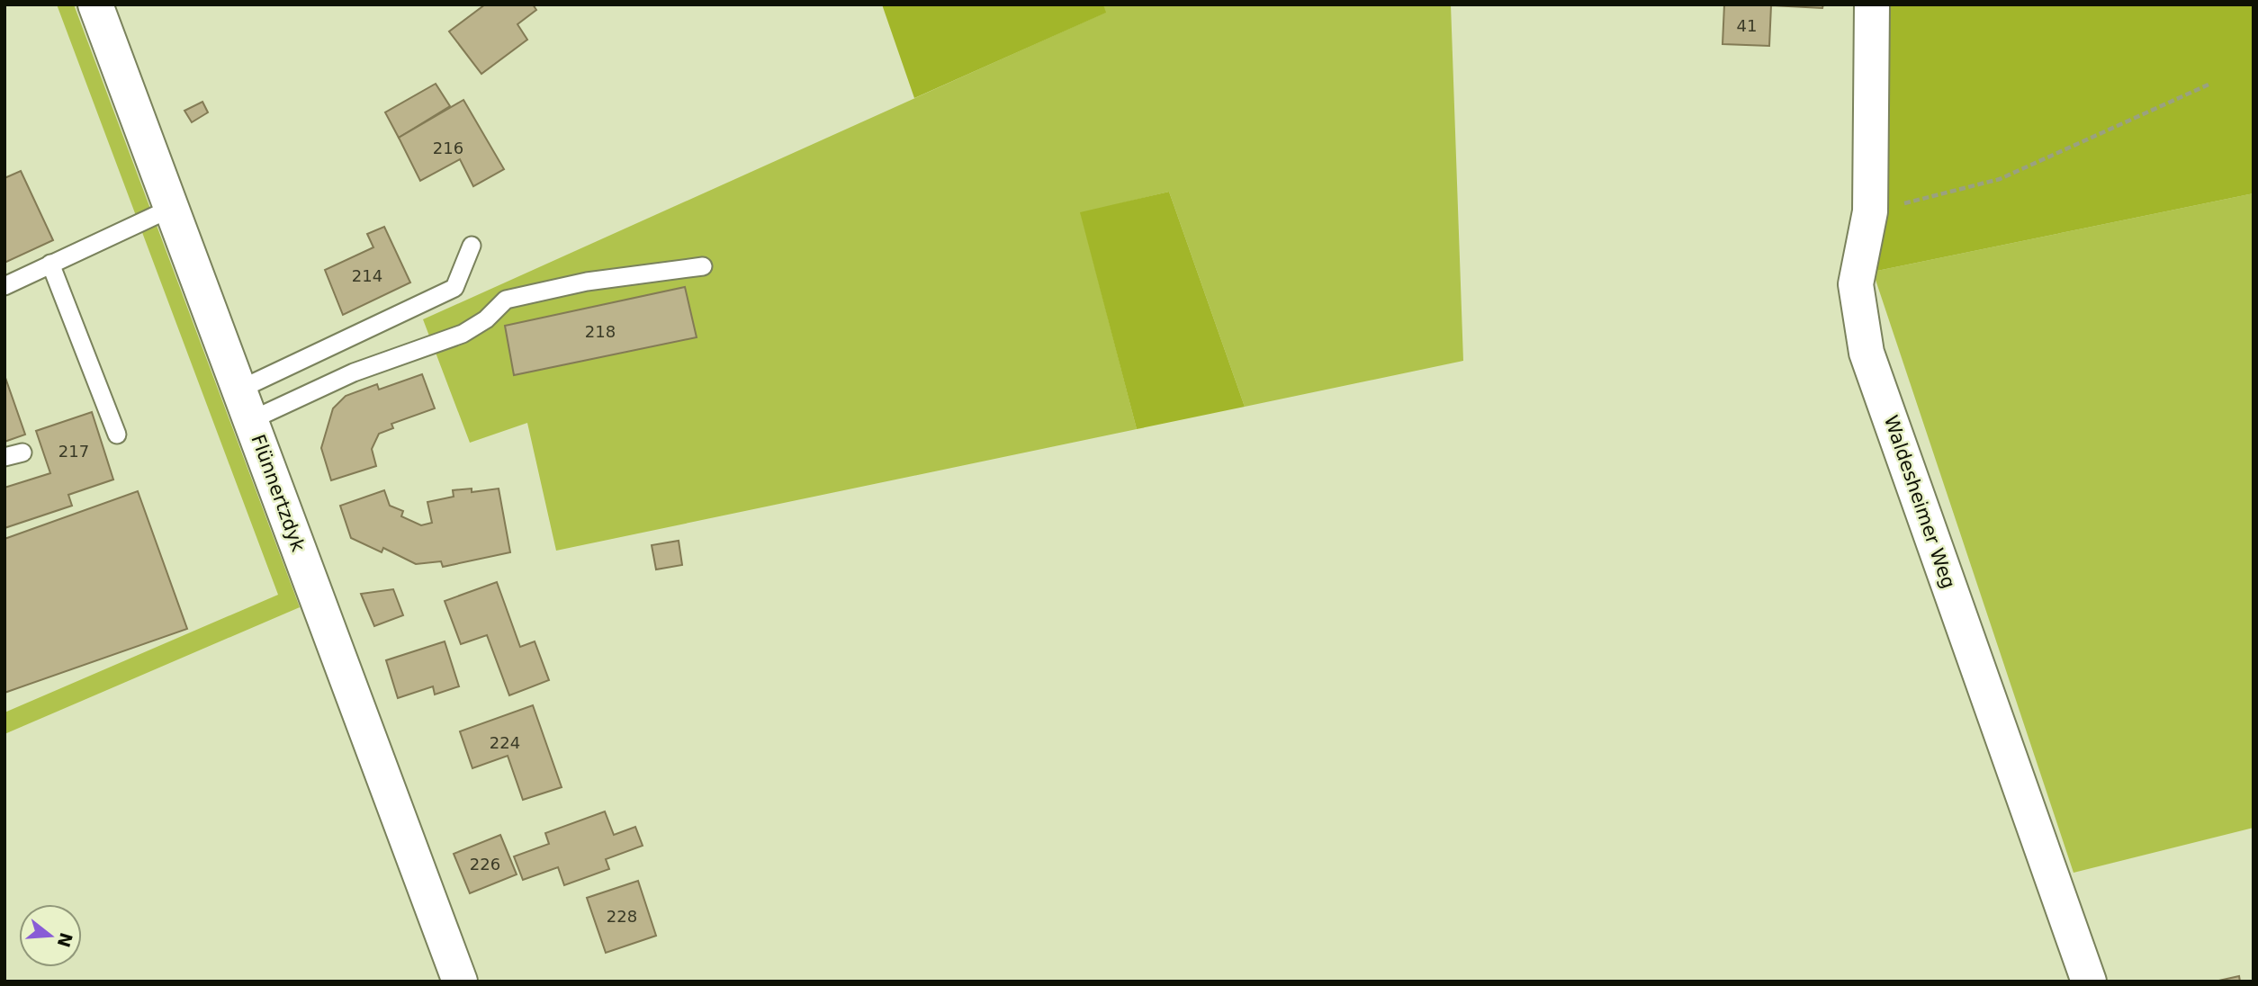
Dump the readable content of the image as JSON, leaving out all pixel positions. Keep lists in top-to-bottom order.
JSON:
{
  "streets": {
    "street": ["Flünnertzdyk", "Waldesheimer Weg"]
  },
  "house_numbers": [
    "41",
    "216",
    "214",
    "218",
    "217",
    "224",
    "226",
    "228"
  ],
  "north": "right"
}
